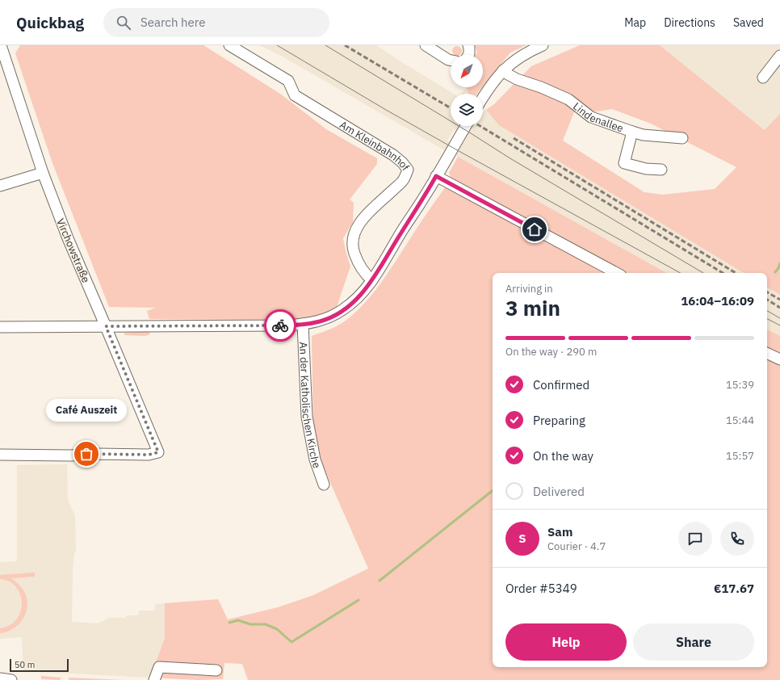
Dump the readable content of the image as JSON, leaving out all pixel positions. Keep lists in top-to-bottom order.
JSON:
{
  "streets": {
    "street": [
      "Lindenallee",
      "Am Kleinbahnhof",
      "Virchowstraße",
      "An der Katholischen Kirche"
    ]
  },
  "places": ["Café Auszeit"],
  "scale_bar": "50 m",
  "north": "bottom left",
  "page": {
    "header": "Quickbag",
    "search": "Search here",
    "nav": ["Map", "Directions", "Saved"],
    "heading": ["3 min", "Arriving in", "16:04–16:09"],
    "panel": [
      "Sam",
      "Courier · 4.7",
      "Order #5349",
      "€17.67"
    ],
    "bar": "On the way · 290 m",
    "list": [
      ["Confirmed", "15:39"],
      ["Preparing", "15:44"],
      ["On the way", "15:57"],
      "Delivered"
    ],
    "bubble": "Café Auszeit",
    "round": "S",
    "buttons": ["Help", "Share"],
    "scale": "50 m"
  }
}
